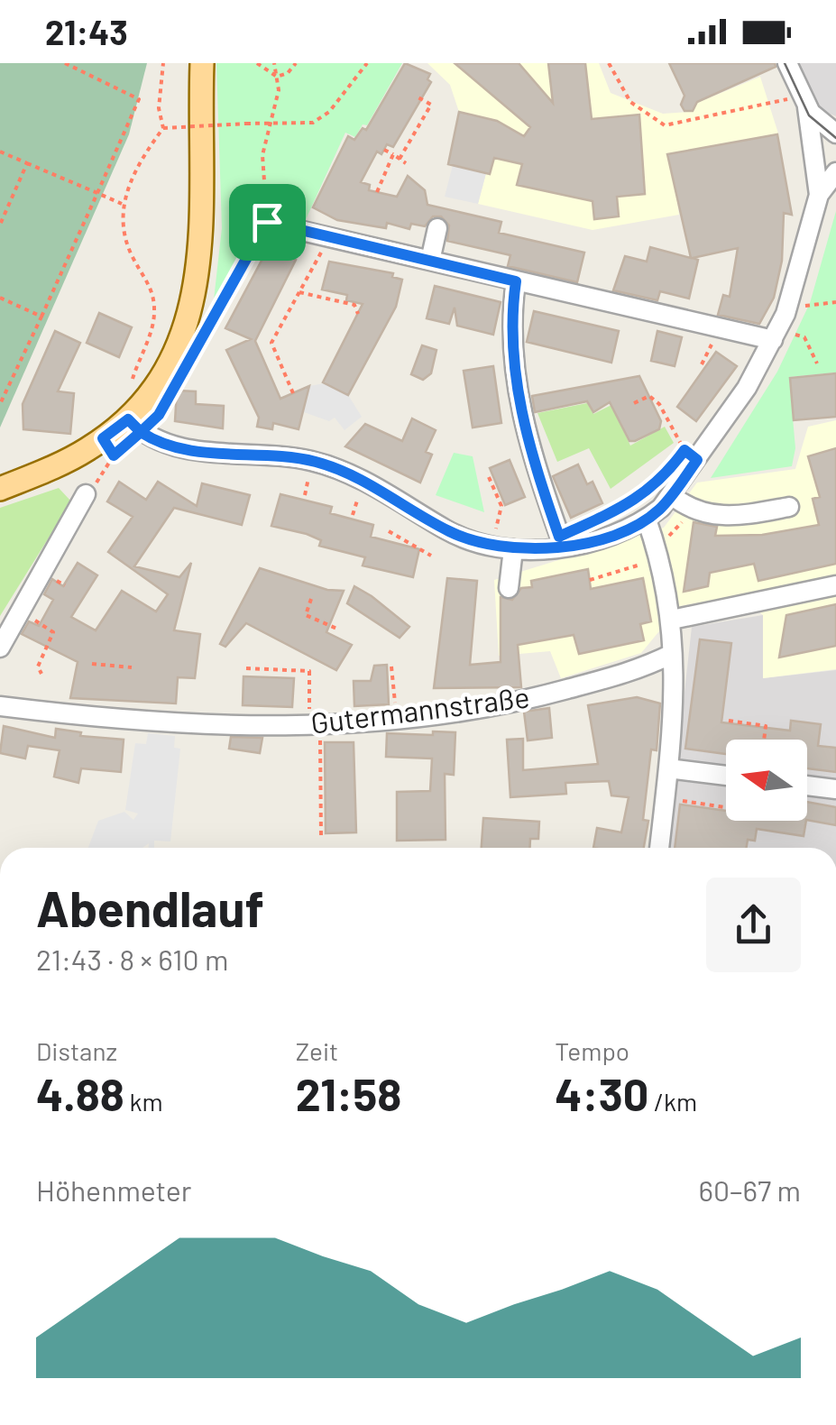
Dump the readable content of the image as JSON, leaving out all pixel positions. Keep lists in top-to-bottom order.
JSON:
{
  "streets": {
    "street": ["Gutermannstraße"]
  },
  "north": "left",
  "page": {
    "status": "21:43",
    "heading": ["Abendlauf", "21:43 · 8 × 610 m"],
    "stats": [
      ["Distanz", "4.88 km"],
      ["Zeit", "21:58"],
      ["Tempo", "4:30 /km"]
    ],
    "chart": ["Höhenmeter", "60–67 m"]
  }
}
